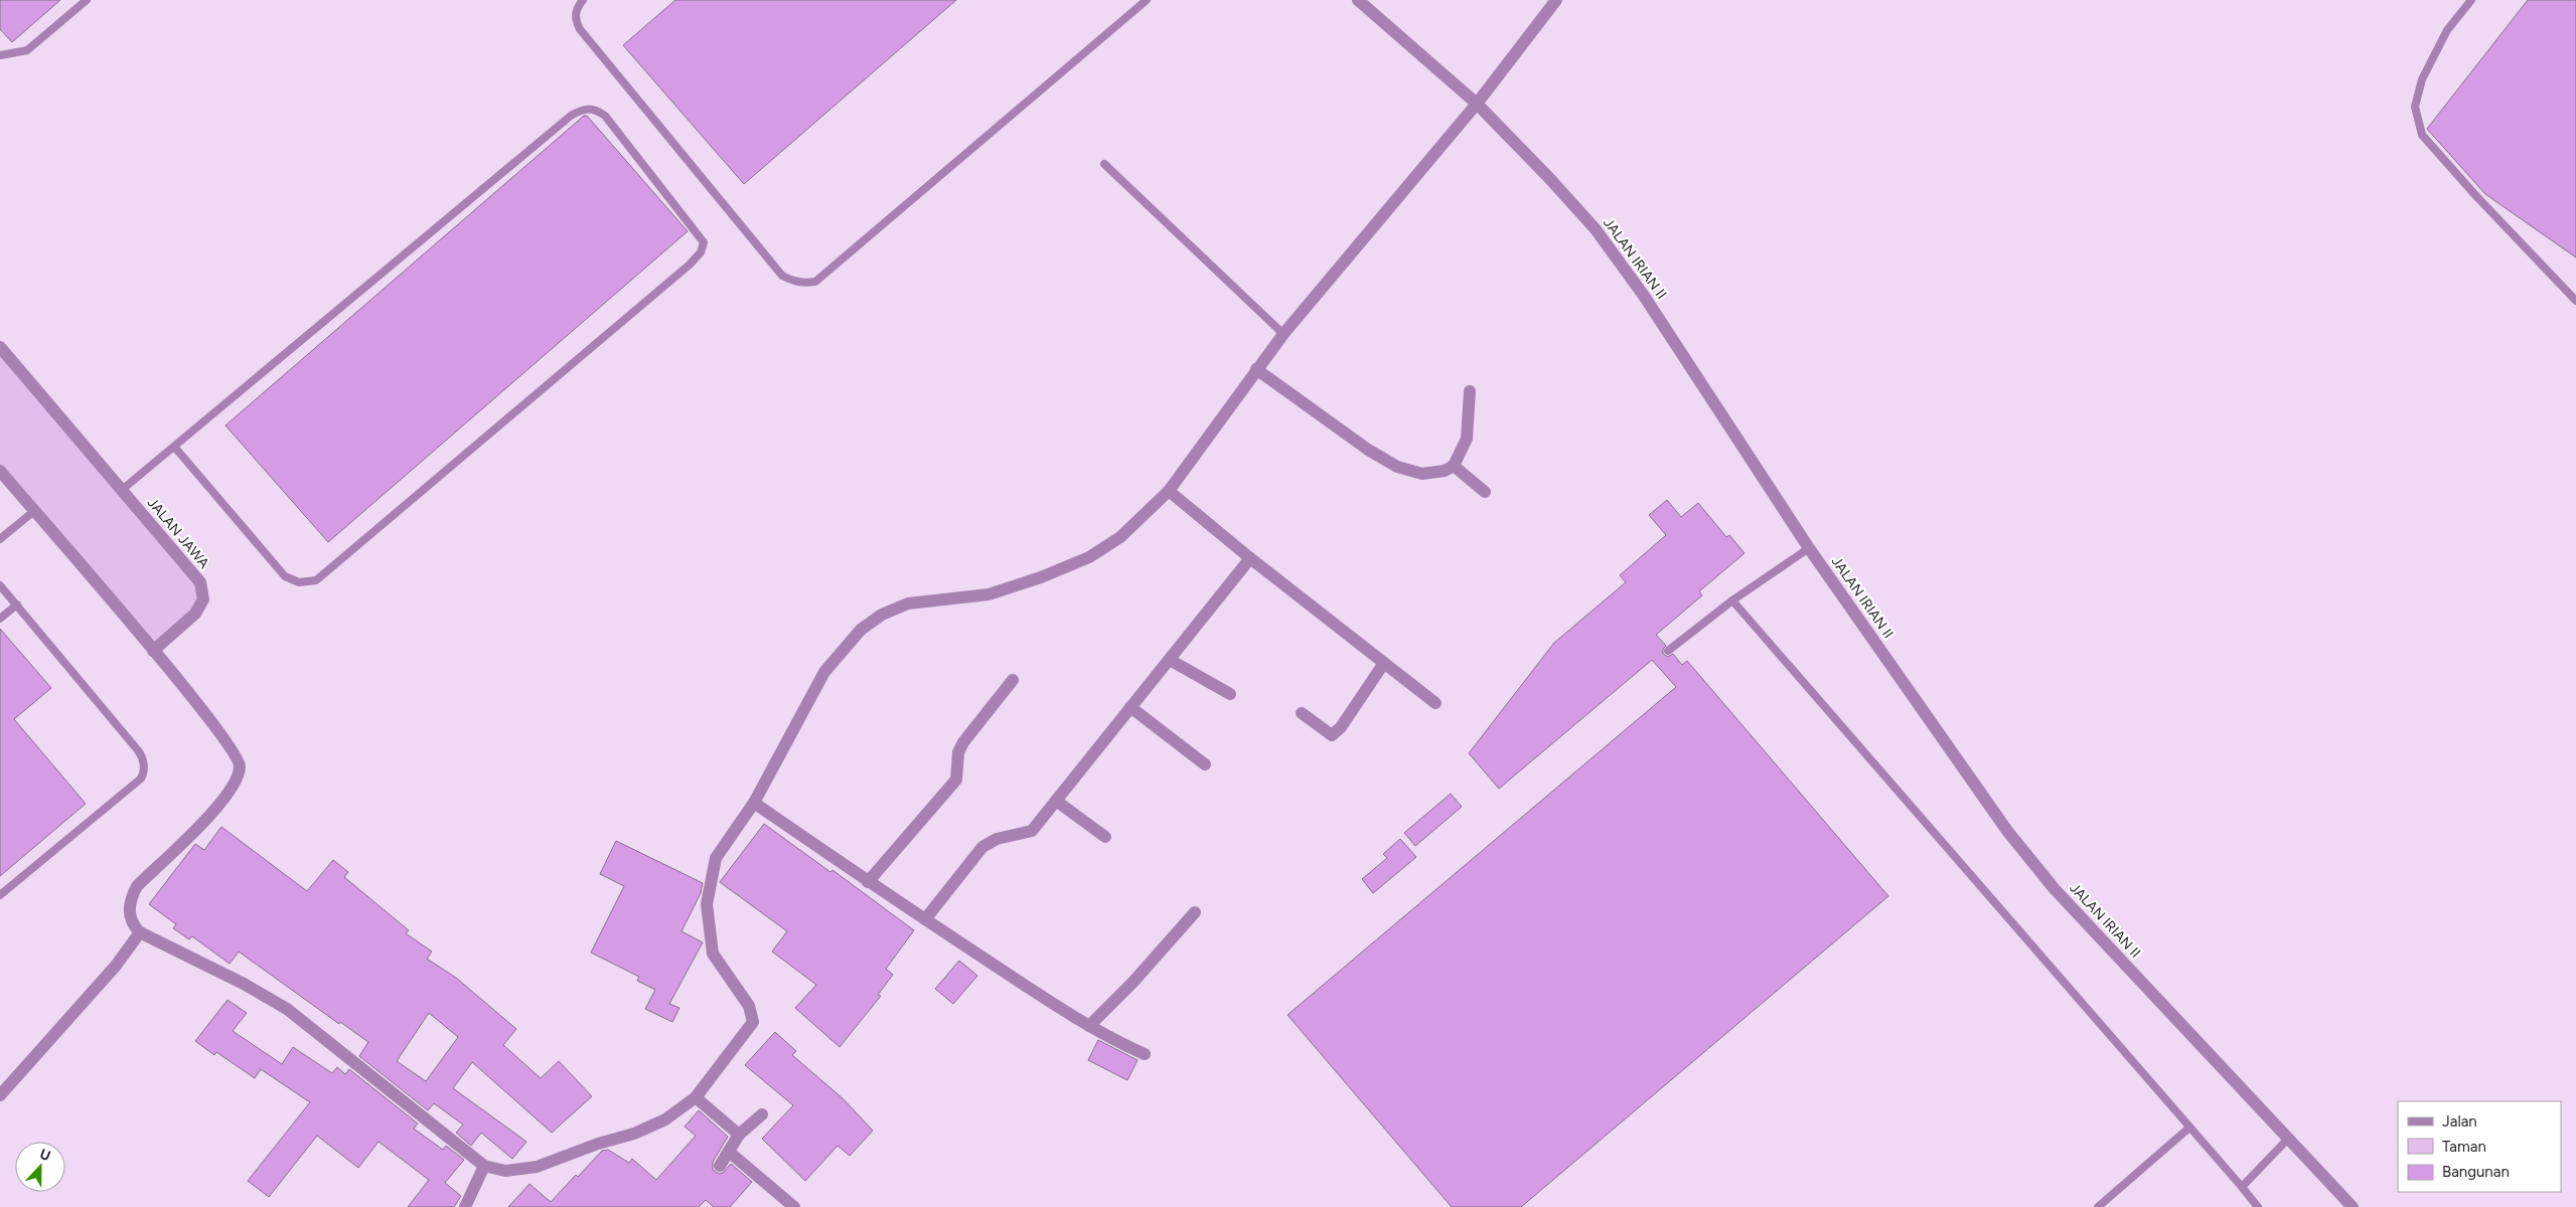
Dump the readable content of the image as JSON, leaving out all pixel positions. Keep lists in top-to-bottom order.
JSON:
{
  "streets": {
    "street": ["JALAN IRIAN II", "JALAN JAWA"]
  },
  "legend": ["Jalan", "Taman", "Bangunan"],
  "north": "top"
}
